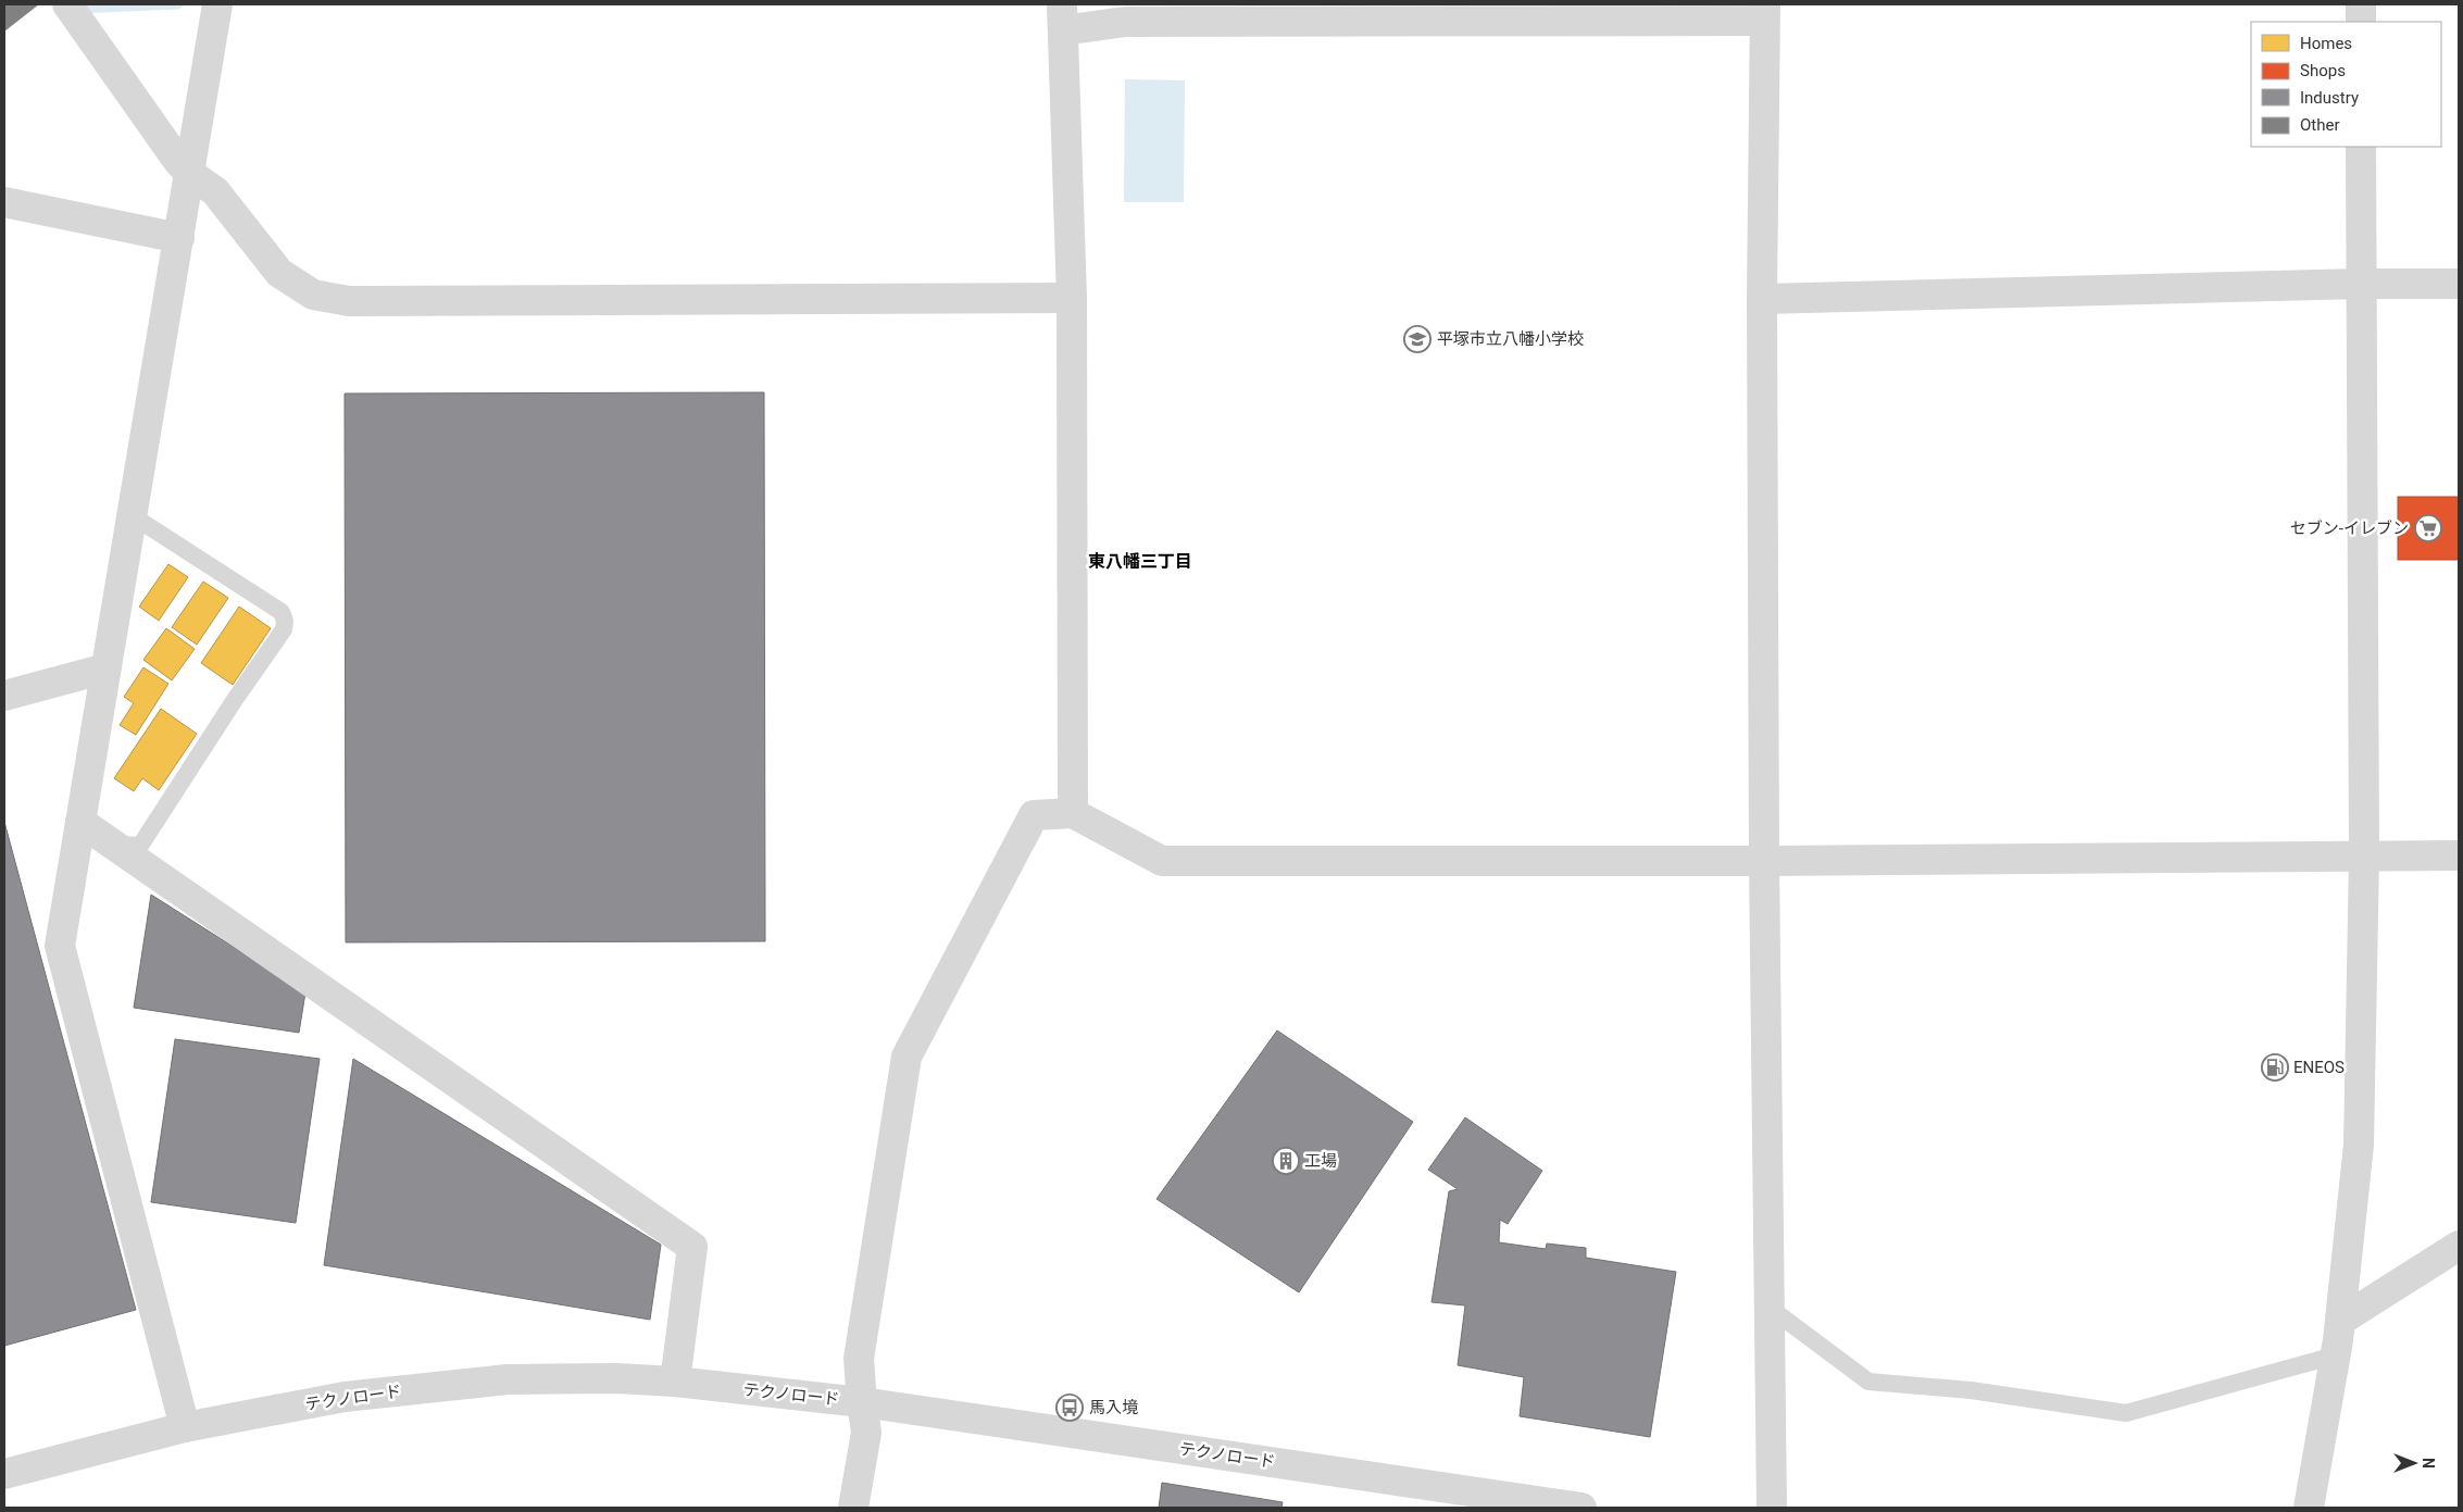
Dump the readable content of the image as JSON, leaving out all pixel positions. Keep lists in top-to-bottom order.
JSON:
{
  "streets": {
    "street": ["テクノロード"]
  },
  "districts": ["東八幡三丁目"],
  "places": {
    "school or university": ["平塚市立八幡小学校"],
    "supermarket": ["セブン-イレブン"],
    "fuel station": ["ENEOS"],
    "building": ["工場"],
    "bus stop": ["馬入境"]
  },
  "legend": [
    "Homes",
    "Shops",
    "Industry",
    "Other"
  ],
  "north": "right"
}
